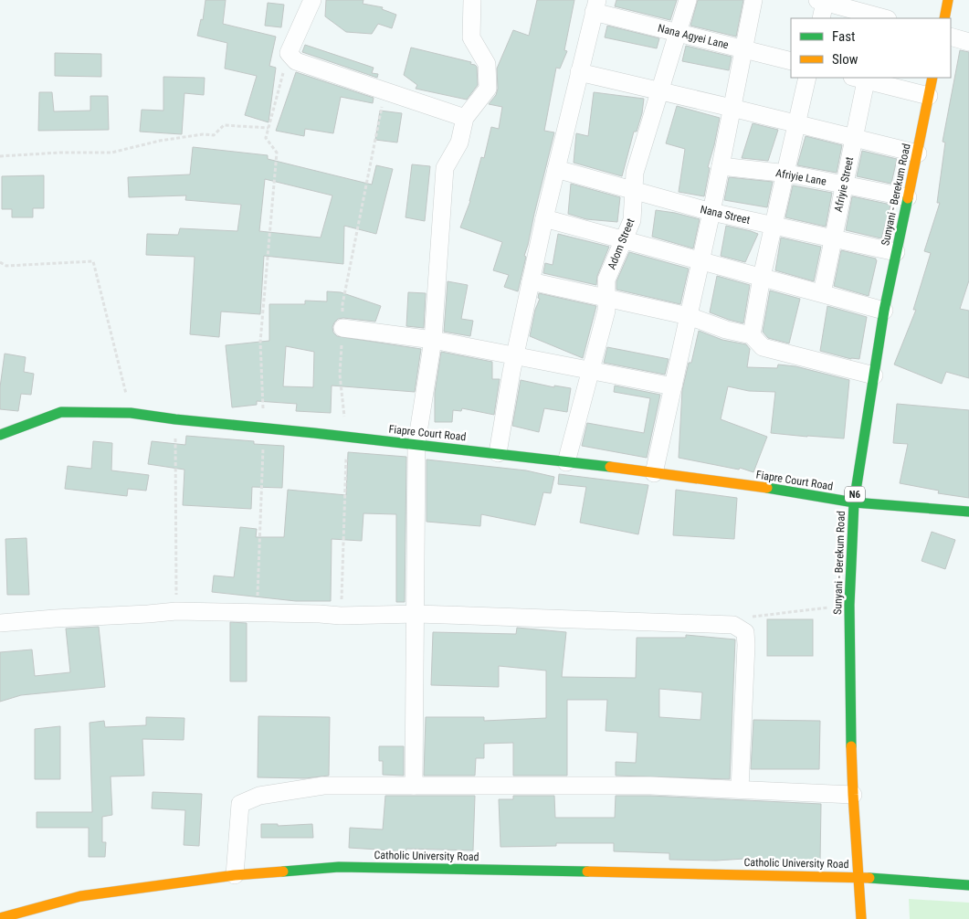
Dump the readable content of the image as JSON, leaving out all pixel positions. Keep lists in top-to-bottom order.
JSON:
{
  "streets": {
    "street": [
      "Nana Agyei Lane",
      "Afriyie Lane",
      "Afriyie Street",
      "Sunyani - Berekum Road",
      "Nana Street",
      "Adom Street",
      "Fiapre Court Road",
      "N6",
      "Catholic University Road"
    ]
  },
  "crossings": [
    ["Nana Agyei Lane", "Adom Street"],
    ["Afriyie Lane", "Afriyie Street"],
    ["Afriyie Lane", "Sunyani - Berekum Road"],
    ["Afriyie Street", "Nana Street"],
    ["Sunyani - Berekum Road", "Nana Street"],
    ["Sunyani - Berekum Road", "Fiapre Court Road"],
    ["Sunyani - Berekum Road", "Catholic University Road"],
    ["Nana Street", "Adom Street"],
    ["Adom Street", "Fiapre Court Road"]
  ],
  "legend": ["Fast", "Slow"]
}
